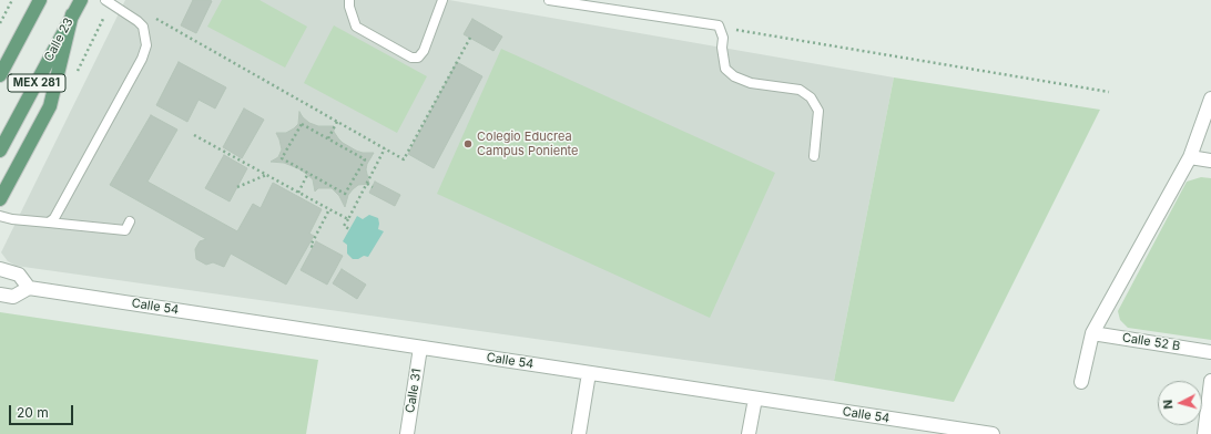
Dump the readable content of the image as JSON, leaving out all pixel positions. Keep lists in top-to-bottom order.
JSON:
{
  "streets": {
    "main road": ["Calle 23", "MEX 281"],
    "street": ["Calle 54", "Calle 52 B", "Calle 31"]
  },
  "crossings": [
    ["Calle 54", "Calle 31"]
  ],
  "places": ["Colegio Educrea Campus Poniente"],
  "scale_bar": "20 m",
  "north": "left"
}
